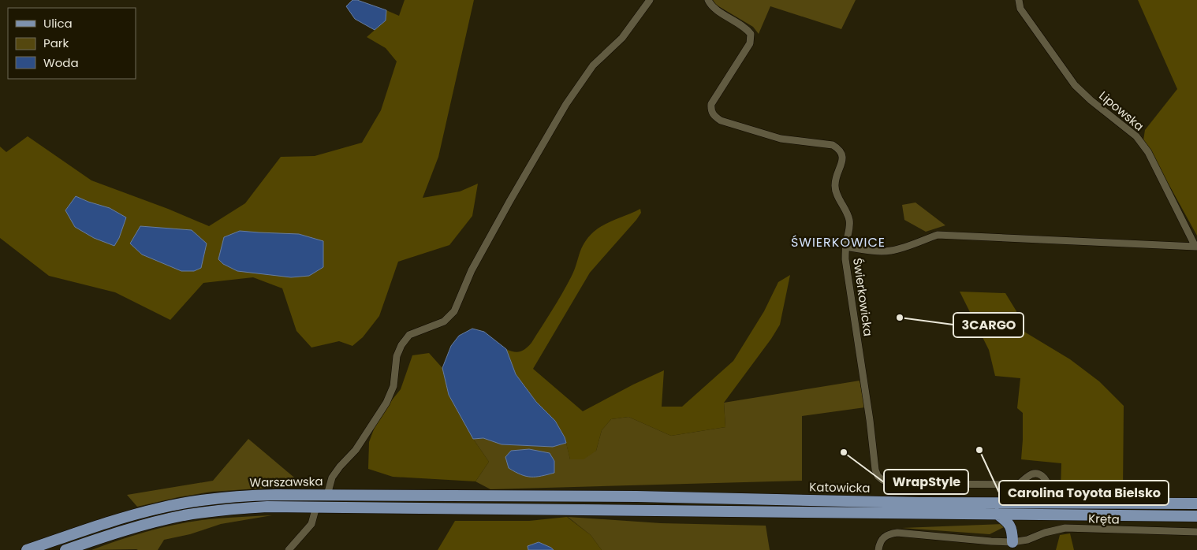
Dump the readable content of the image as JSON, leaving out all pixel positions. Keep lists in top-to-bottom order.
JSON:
{
  "streets": {
    "main road": ["Warszawska", "Katowicka"],
    "street": ["Lipowska", "Świerkowicka", "Kręta"]
  },
  "crossings": [
    ["Warszawska", "Katowicka"]
  ],
  "districts": ["ŚWIERKOWICE"],
  "places": ["3CARGO", "Carolina Toyota Bielsko", "WrapStyle"],
  "legend": ["Ulica", "Park", "Woda"]
}
